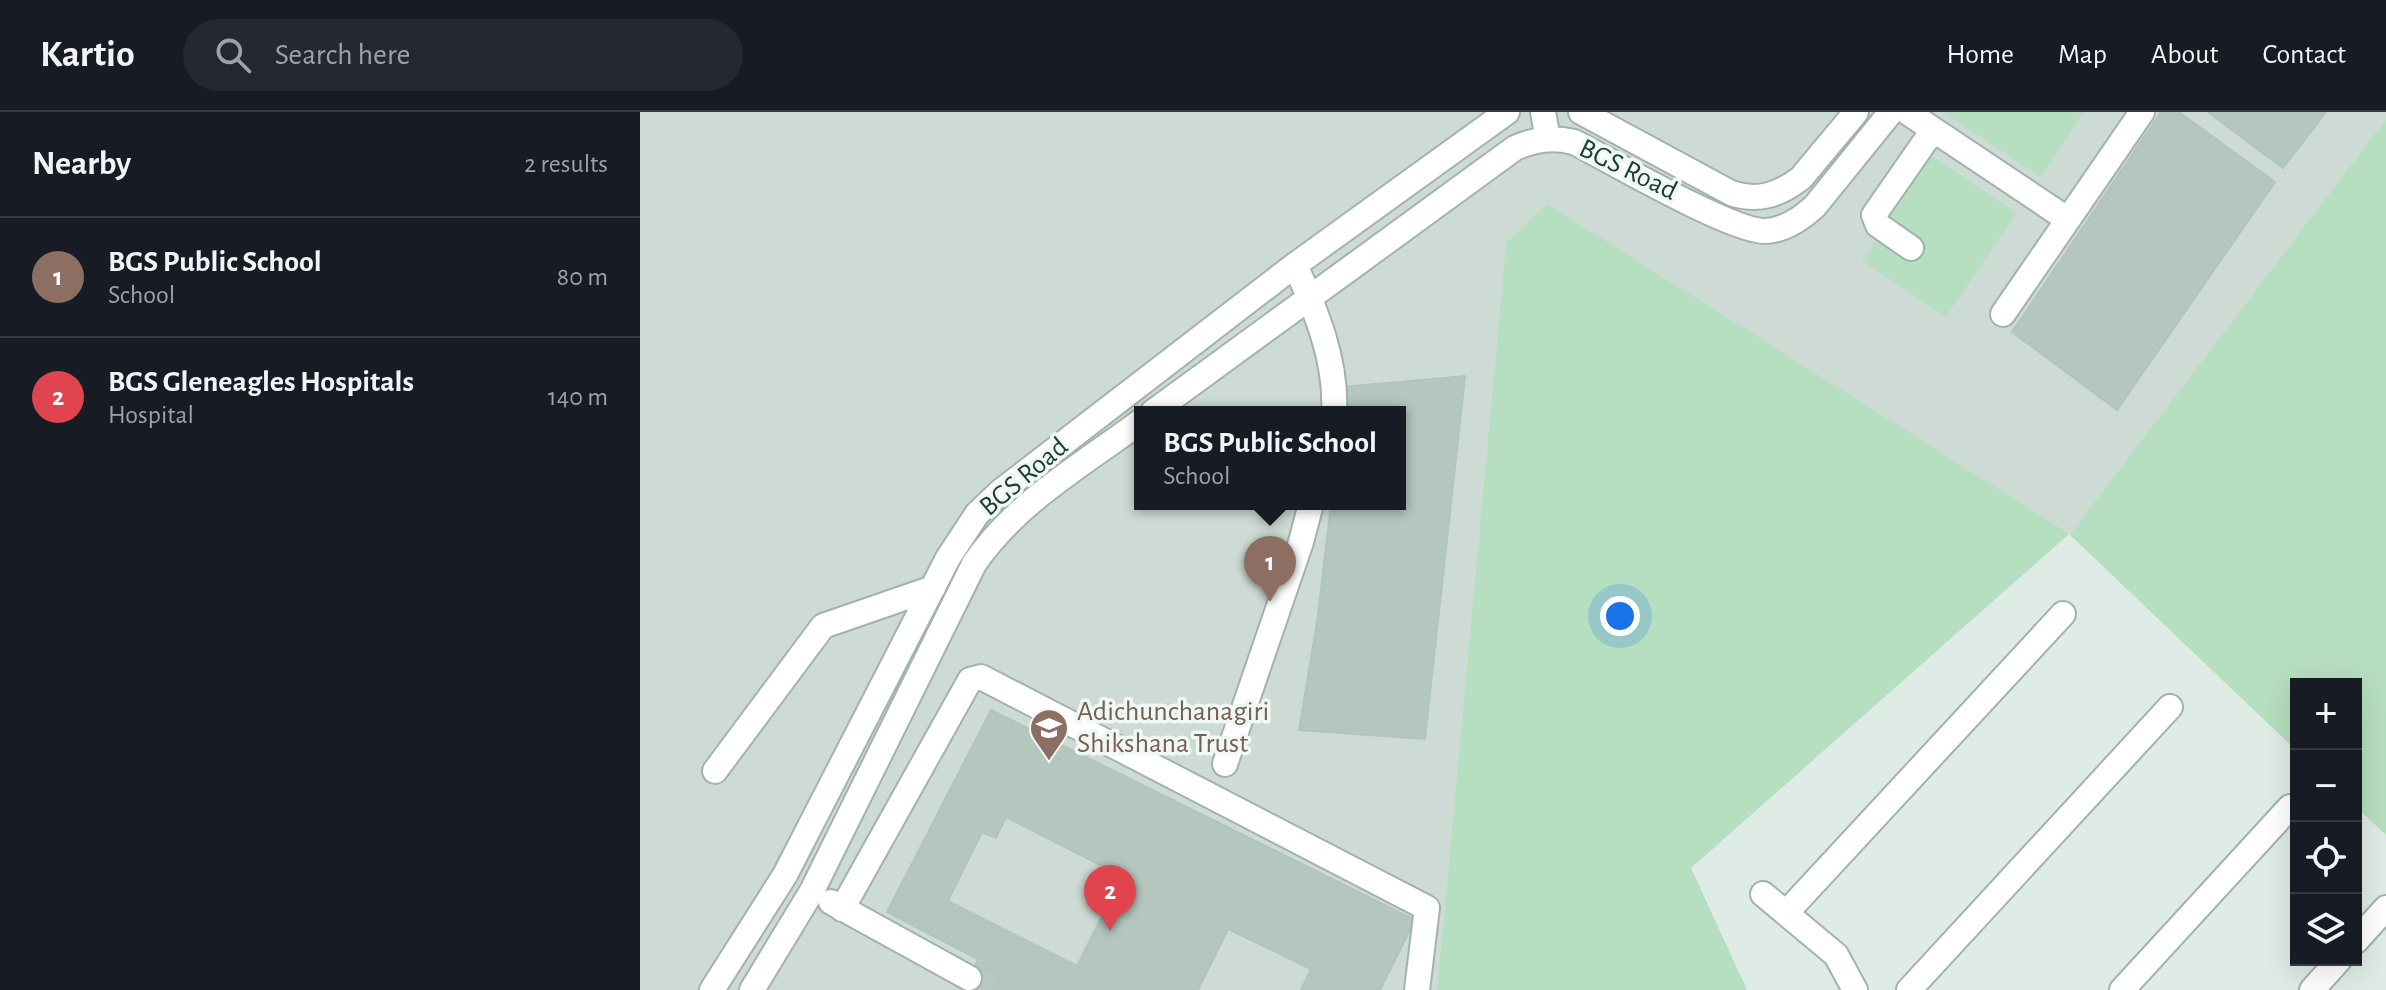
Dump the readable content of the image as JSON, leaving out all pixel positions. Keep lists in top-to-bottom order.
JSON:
{
  "streets": {
    "street": ["BGS Road"]
  },
  "places": {
    "school or university": ["Adichunchanagiri Shikshana Trust"]
  },
  "page": {
    "header": "Kartio",
    "search": "Search here",
    "nav": [
      "Home",
      "Map",
      "About",
      "Contact"
    ],
    "heading": ["Nearby", "2 results"],
    "list": [
      {
        "mark": "1",
        "name": "BGS Public School",
        "note": "School",
        "value": "80 m"
      },
      {
        "mark": "2",
        "name": "BGS Gleneagles Hospitals",
        "note": "Hospital",
        "value": "140 m"
      }
    ],
    "popup": ["BGS Public School", "School"],
    "pins": ["1", "2"],
    "map_buttons": ["+", "−"]
  }
}
